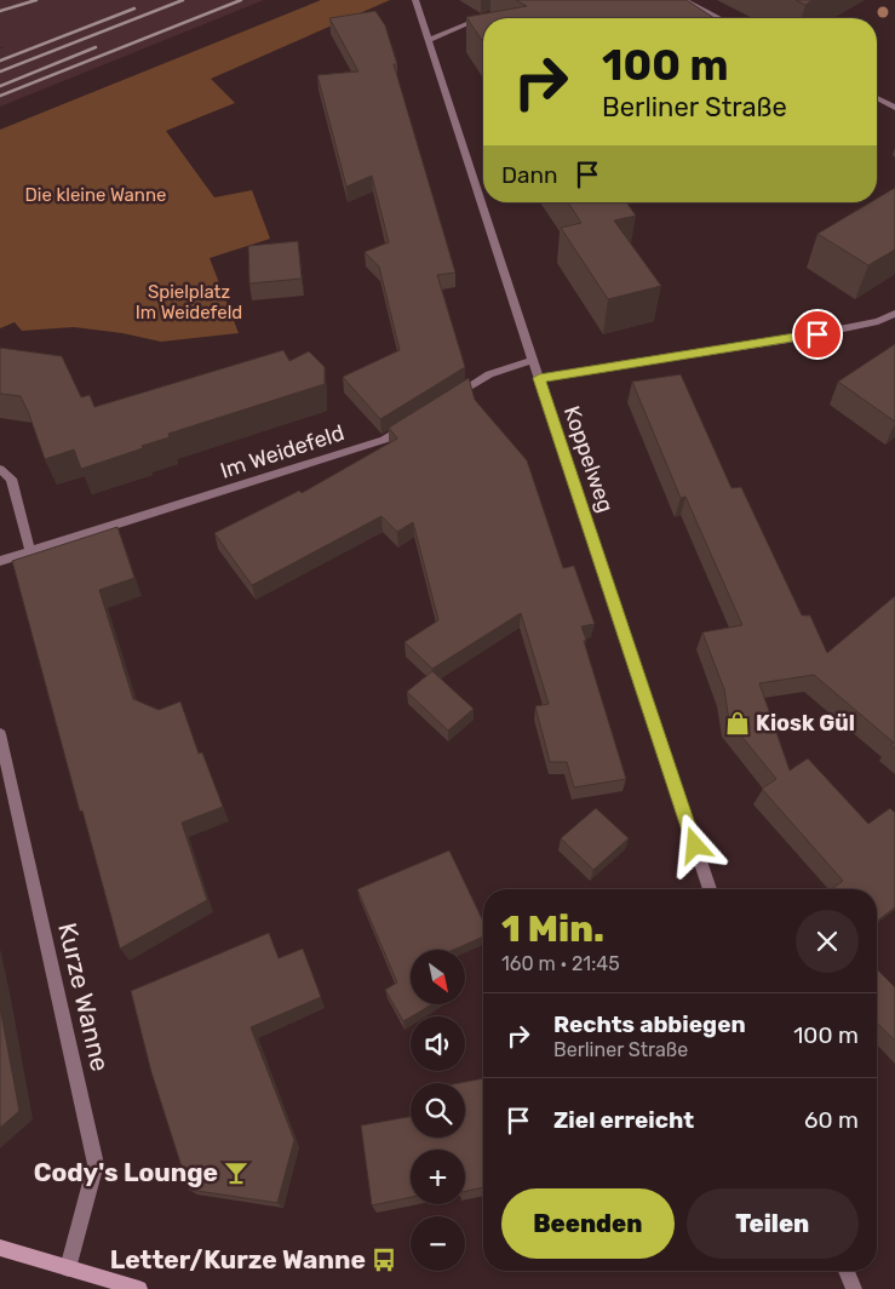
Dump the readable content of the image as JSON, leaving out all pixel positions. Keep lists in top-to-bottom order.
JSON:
{
  "streets": {
    "street": ["Im Weidefeld", "Koppelweg", "Kurze Wanne"]
  },
  "parks": ["Die kleine Wanne", "Spielplatz Im Weidefeld"],
  "places": {
    "shop": ["Kiosk Gül"],
    "bar": ["Cody's Lounge"],
    "bus stop": ["Letter/Kurze Wanne"]
  },
  "north": "bottom right",
  "page": {
    "turn": ["100 m", "Berliner Straße"],
    "then": "Dann",
    "heading": ["1 Min.", "160 m · 21:45"],
    "map_buttons": ["+", "−"],
    "list": [
      {
        "name": "Rechts abbiegen",
        "note": "Berliner Straße",
        "value": "100 m"
      },
      {
        "name": "Ziel erreicht",
        "value": "60 m"
      }
    ],
    "buttons": ["Beenden", "Teilen"]
  }
}
